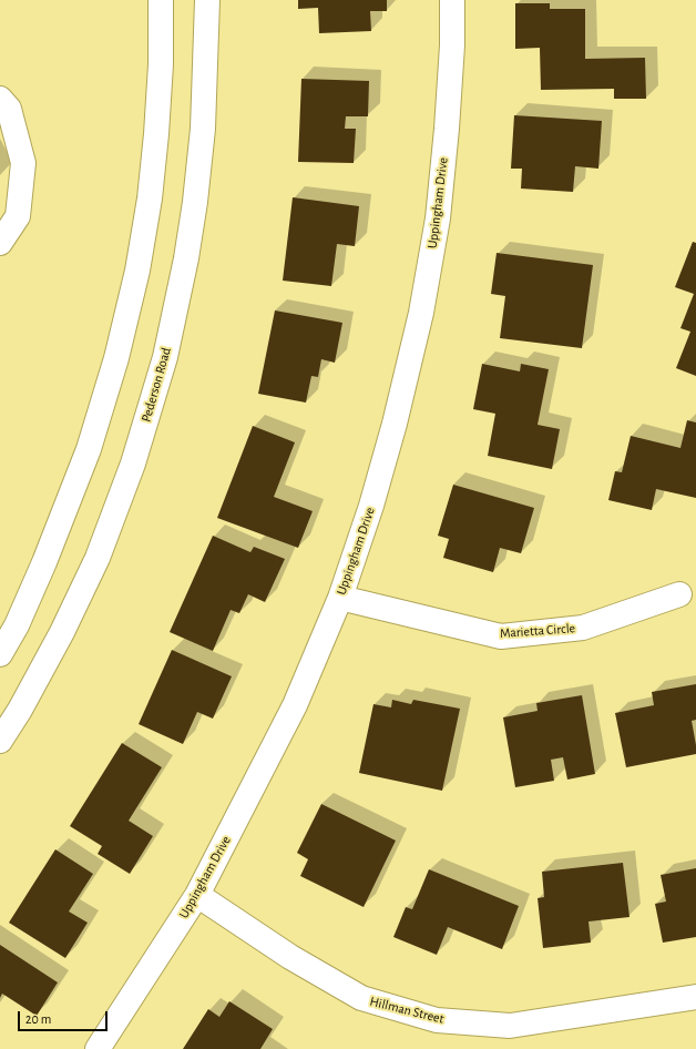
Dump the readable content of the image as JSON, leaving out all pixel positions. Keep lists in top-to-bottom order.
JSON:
{
  "streets": {
    "street": [
      "Uppingham Drive",
      "Pederson Road",
      "Marietta Circle",
      "Hillman Street"
    ]
  },
  "crossings": [
    ["Uppingham Drive", "Marietta Circle"],
    ["Uppingham Drive", "Hillman Street"]
  ],
  "scale_bar": "20 m"
}
